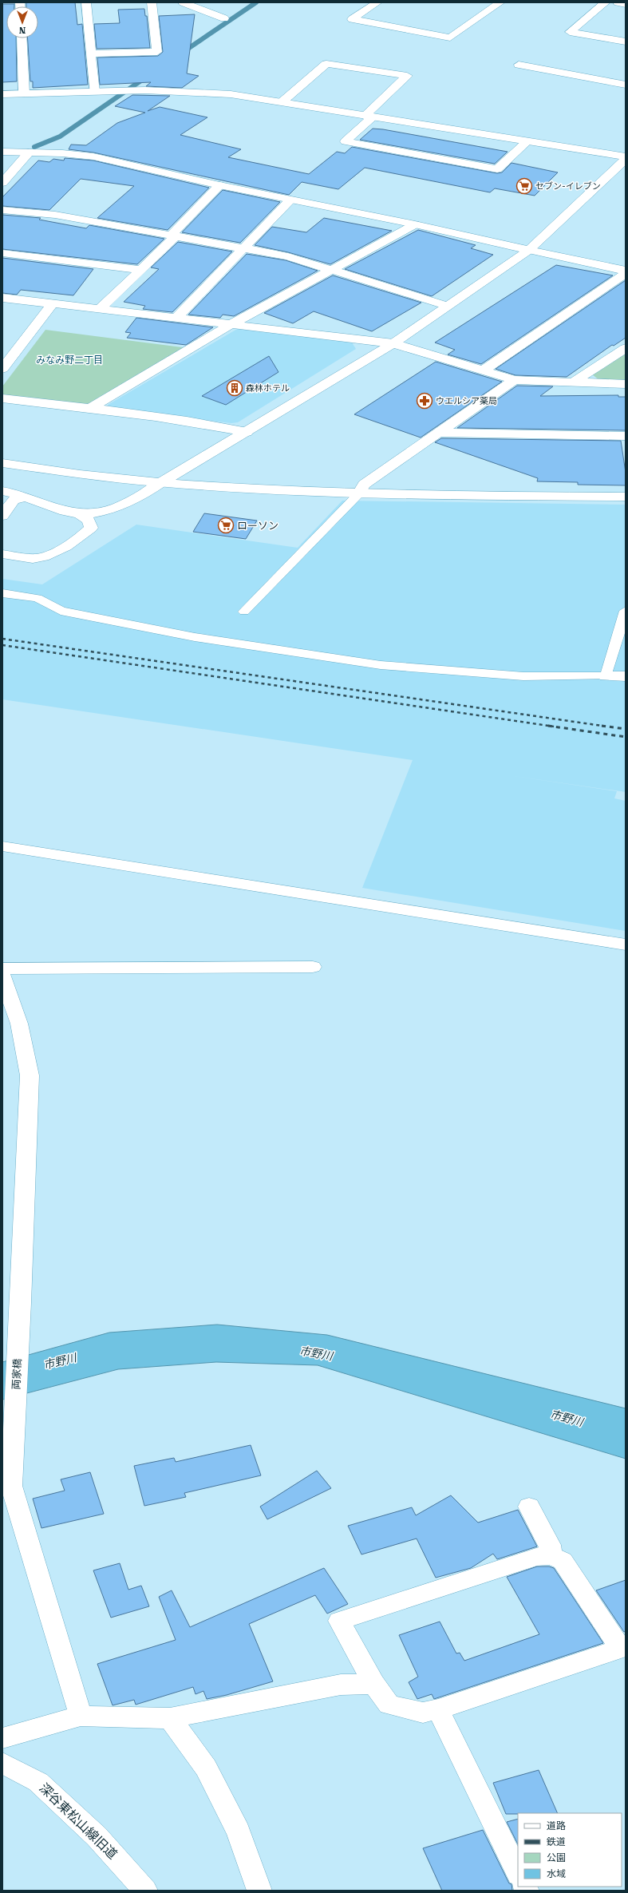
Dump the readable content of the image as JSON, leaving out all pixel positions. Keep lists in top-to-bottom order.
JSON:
{
  "streets": {
    "street": ["両家橋", "深谷東松山線旧道"]
  },
  "districts": ["みなみ野二丁目"],
  "water": ["市野川"],
  "places": {
    "supermarket": ["セブン-イレブン", "ローソン"],
    "building": ["森林ホテル"],
    "pharmacy": ["ウエルシア薬局"]
  },
  "legend": [
    "道路",
    "鉄道",
    "公園",
    "水域"
  ],
  "north": "bottom"
}
